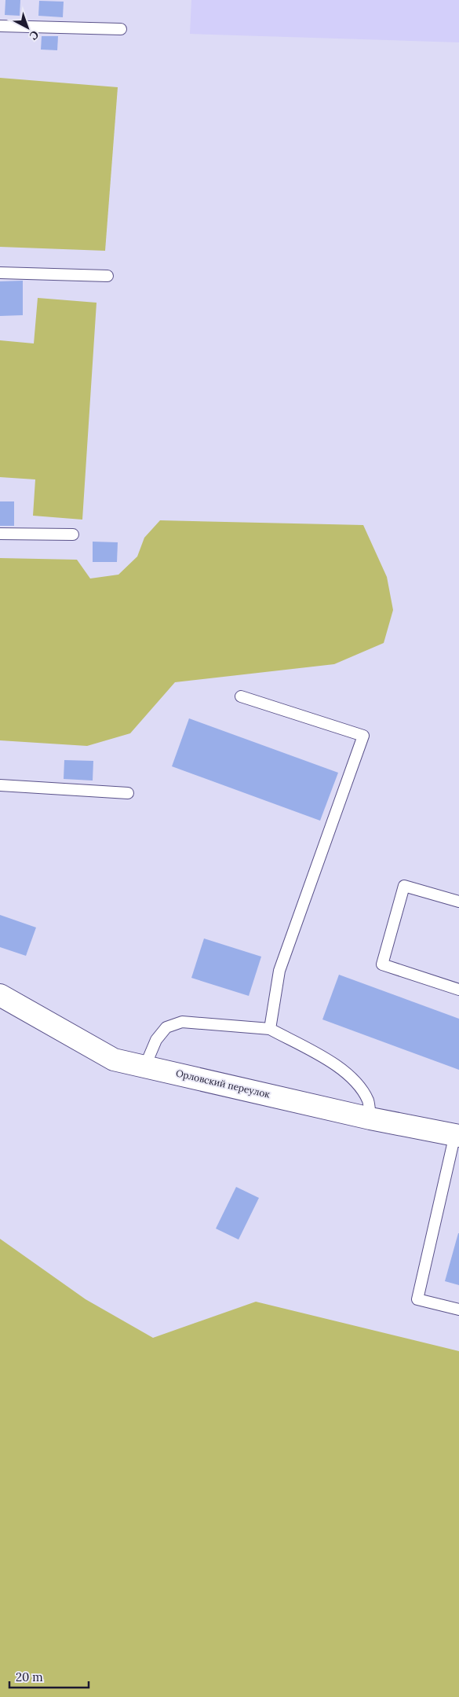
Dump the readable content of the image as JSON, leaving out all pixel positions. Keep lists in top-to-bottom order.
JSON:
{
  "streets": {
    "street": ["Орловский переулок"]
  },
  "scale_bar": "20 m",
  "north": "bottom right"
}
